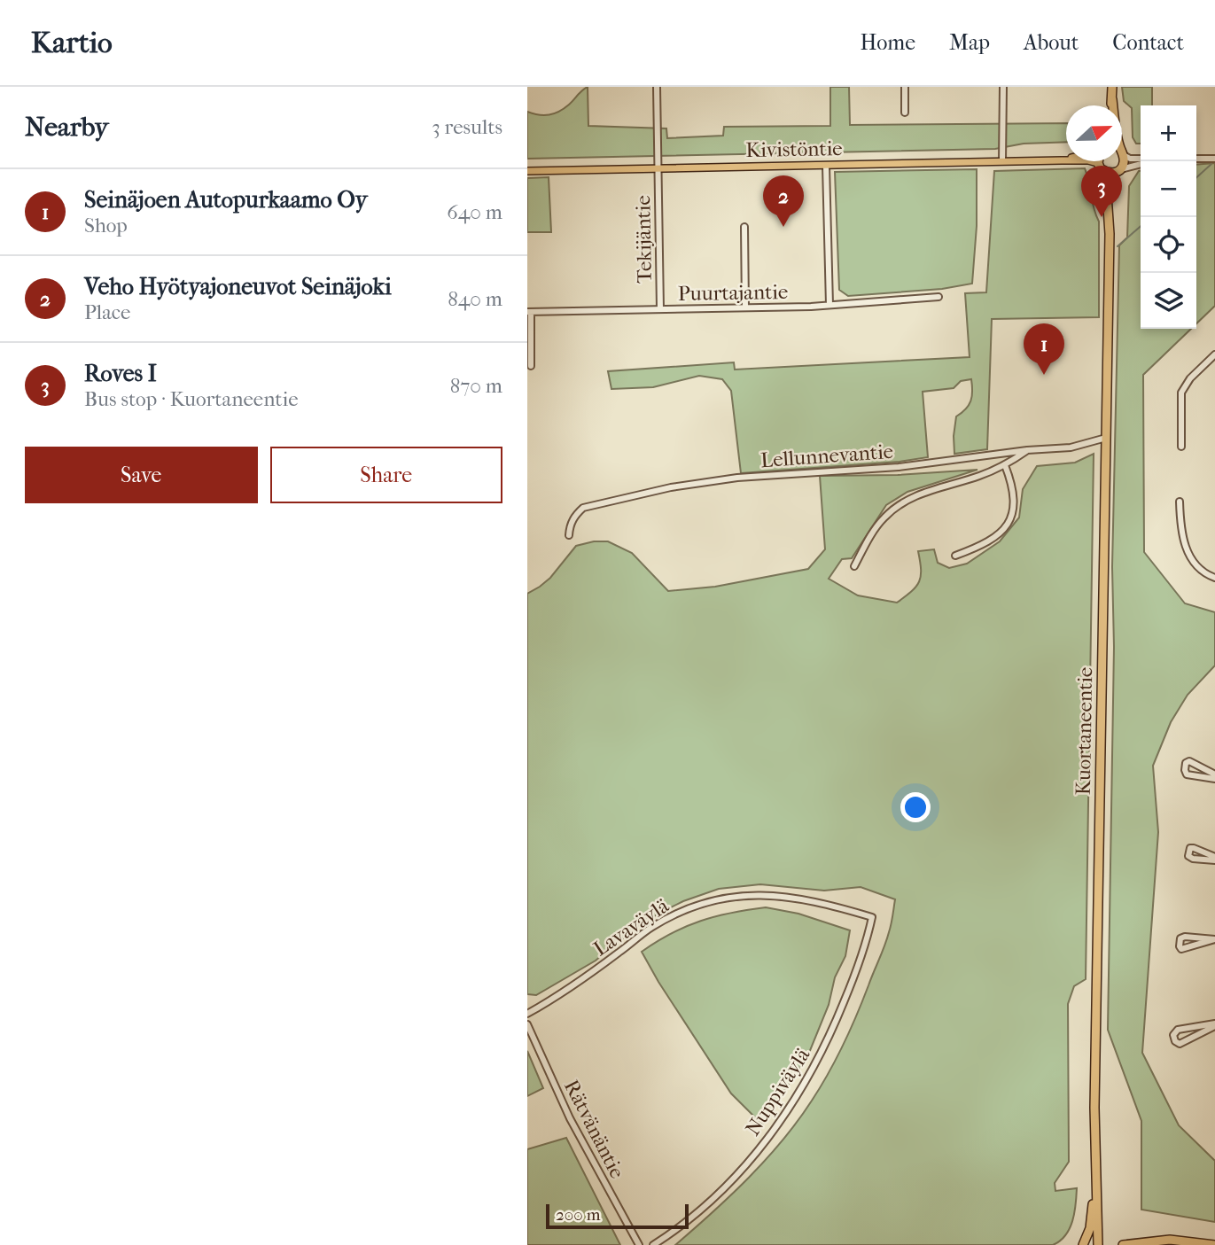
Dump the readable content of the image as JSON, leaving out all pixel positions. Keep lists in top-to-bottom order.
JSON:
{
  "streets": {
    "highway": ["Kuortaneentie"],
    "main road": ["Kivistöntie"],
    "street": [
      "Tekijäntie",
      "Puurtajantie",
      "Lellunnevantie",
      "Lavaväylä",
      "Nuppiväylä",
      "Rätvänäntie"
    ]
  },
  "crossings": [
    ["Kivistöntie", "Tekijäntie"],
    ["Kivistöntie", "Kuortaneentie"],
    ["Tekijäntie", "Puurtajantie"],
    ["Lellunnevantie", "Kuortaneentie"],
    ["Lavaväylä", "Nuppiväylä"]
  ],
  "scale_bar": "200 m",
  "north": "right",
  "page": {
    "header": "Kartio",
    "nav": [
      "Home",
      "Map",
      "About",
      "Contact"
    ],
    "heading": ["Nearby", "3 results"],
    "map_buttons": ["+", "−"],
    "pins": ["3", "2", "1"],
    "list": [
      {
        "mark": "1",
        "name": "Seinäjoen Autopurkaamo Oy",
        "note": "Shop",
        "value": "640 m"
      },
      {
        "mark": "2",
        "name": "Veho Hyötyajoneuvot Seinäjoki",
        "note": "Place",
        "value": "840 m"
      },
      {
        "mark": "3",
        "name": "Roves I",
        "note": "Bus stop · Kuortaneentie",
        "value": "870 m"
      }
    ],
    "buttons": ["Save", "Share"],
    "scale": "200 m"
  }
}
